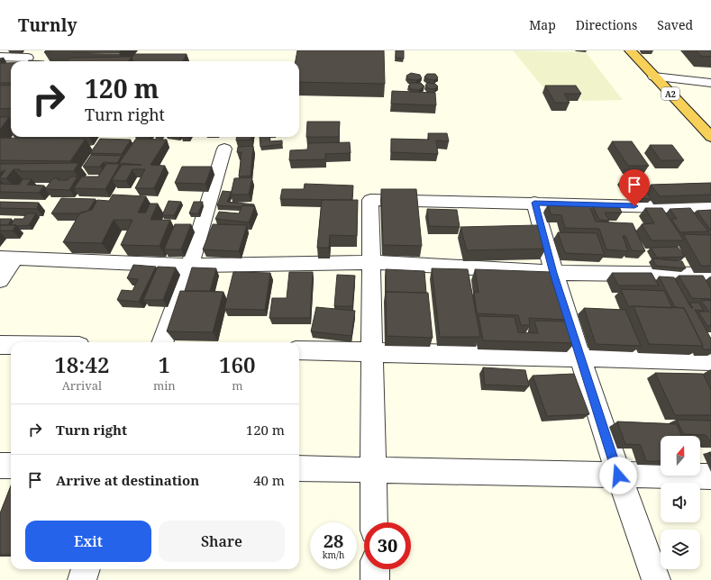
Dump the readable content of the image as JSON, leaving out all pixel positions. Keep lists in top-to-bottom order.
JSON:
{
  "streets": {
    "highway": ["A2"]
  },
  "north": "top",
  "page": {
    "header": "Turnly",
    "nav": ["Map", "Directions", "Saved"],
    "turn": ["120 m", "Turn right"],
    "eta": [
      "18:42",
      "Arrival",
      "1",
      "min",
      "160",
      "m"
    ],
    "list": [
      {
        "name": "Turn right",
        "value": "120 m"
      },
      {
        "name": "Arrive at destination",
        "value": "40 m"
      }
    ],
    "buttons": ["Exit", "Share"],
    "speed": "28 km/h",
    "limit": "30"
  }
}
